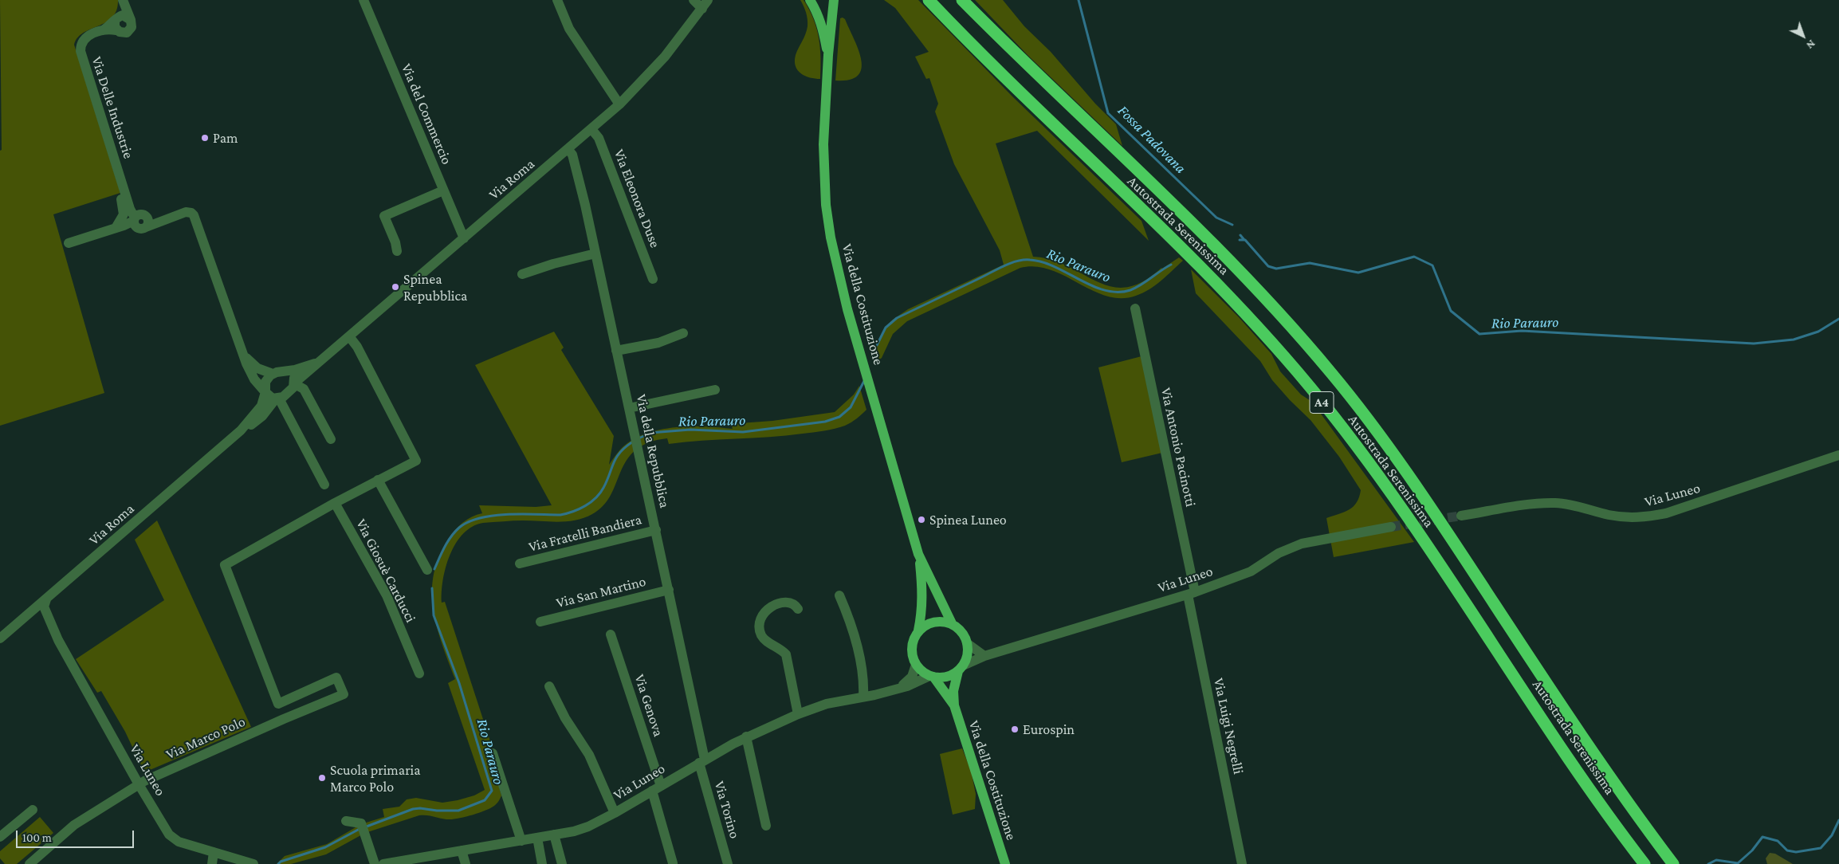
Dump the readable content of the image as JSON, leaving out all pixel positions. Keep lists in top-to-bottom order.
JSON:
{
  "streets": {
    "highway": ["Autostrada Serenissima", "A4"],
    "main road": ["Via della Costituzione"],
    "street": [
      "Via Delle Industrie",
      "Via del Commercio",
      "Via Roma",
      "Via Eleonora Duse",
      "Via Antonio Pacinotti",
      "Via della Repubblica",
      "Via Luneo",
      "Via Fratelli Bandiera",
      "Via Giosuè Carducci",
      "Via San Martino",
      "Via Genova",
      "Via Luigi Negrelli",
      "Via Marco Polo",
      "Via Torino"
    ]
  },
  "crossings": [
    ["Via Delle Industrie", "Via Roma"],
    ["Via del Commercio", "Via Roma"],
    ["Via Roma", "Via Eleonora Duse"],
    ["Via Roma", "Via della Repubblica"],
    ["Via Roma", "Via Luneo"],
    ["Via della Costituzione", "Via Luneo"],
    ["Via Antonio Pacinotti", "Via Luneo"],
    ["Via Antonio Pacinotti", "Via Luigi Negrelli"],
    ["Via della Repubblica", "Via Luneo"],
    ["Via della Repubblica", "Via Fratelli Bandiera"],
    ["Via della Repubblica", "Via San Martino"],
    ["Via della Repubblica", "Via Torino"],
    ["Via Luneo", "Via Genova"],
    ["Via Luneo", "Via Luigi Negrelli"],
    ["Via Luneo", "Via Marco Polo"],
    ["Via Luneo", "Via Torino"]
  ],
  "water": ["Fossa Padovana", "Rio Parauro"],
  "places": [
    "Pam",
    "Spinea Repubblica",
    "Spinea Luneo",
    "Eurospin",
    "Scuola primaria Marco Polo"
  ],
  "scale_bar": "100 m",
  "north": "bottom right"
}
